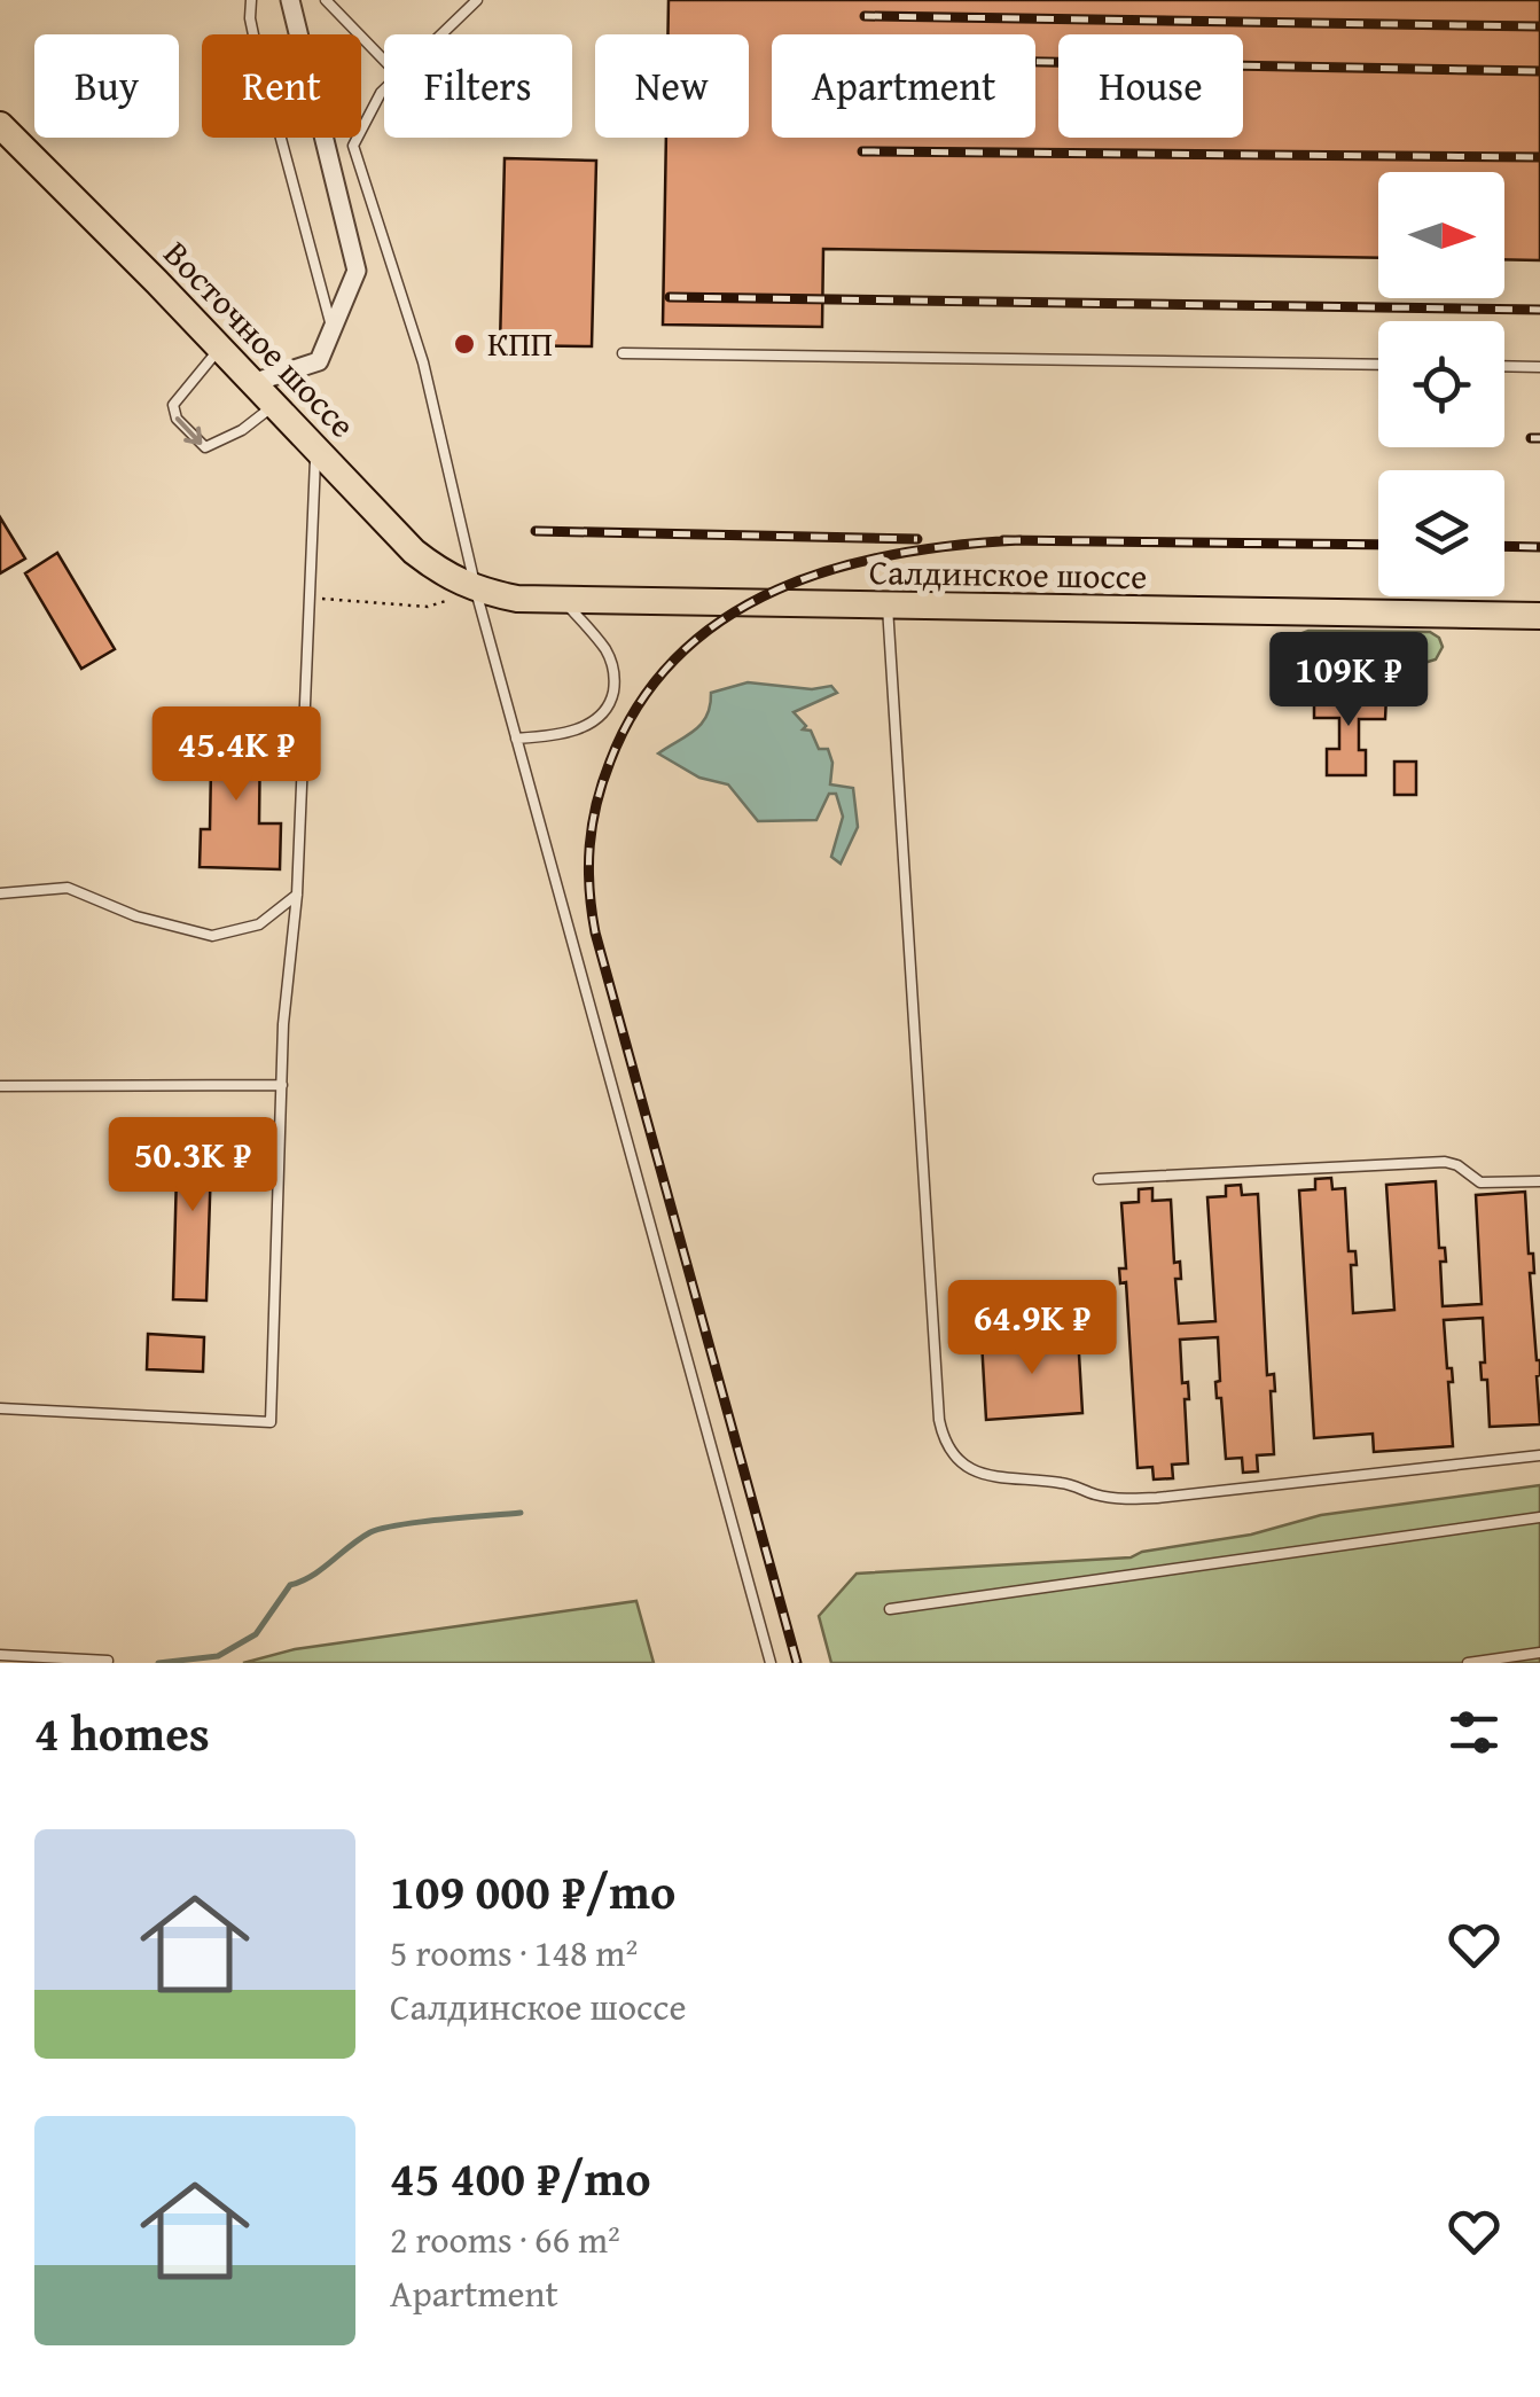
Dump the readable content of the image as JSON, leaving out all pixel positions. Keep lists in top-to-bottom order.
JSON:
{
  "streets": {
    "main road": ["Восточное шоссе", "Салдинское шоссе"]
  },
  "crossings": [
    ["Восточное шоссе", "Салдинское шоссе"]
  ],
  "places": ["КПП"],
  "north": "right",
  "page": {
    "chip": [
      "Buy",
      "Rent",
      "Filters",
      "New",
      "Apartment",
      "House"
    ],
    "price": [
      "109K ₽",
      "45.4K ₽",
      "50.3K ₽",
      "64.9K ₽"
    ],
    "heading": "4 homes",
    "list": [
      {
        "name": "109 000 ₽/mo",
        "note": "5 rooms · 148 m² · Салдинское шоссе"
      },
      {
        "name": "45 400 ₽/mo",
        "note": "2 rooms · 66 m² · Apartment"
      }
    ]
  }
}
